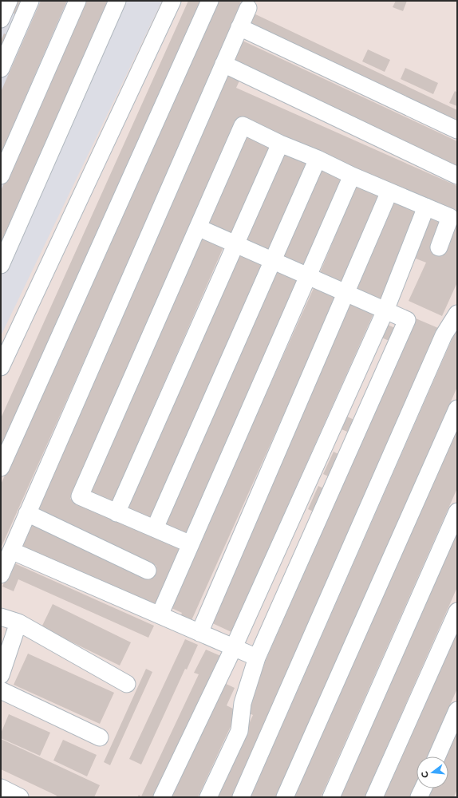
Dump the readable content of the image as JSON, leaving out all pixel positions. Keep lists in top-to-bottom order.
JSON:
{
  "north": "left"
}
